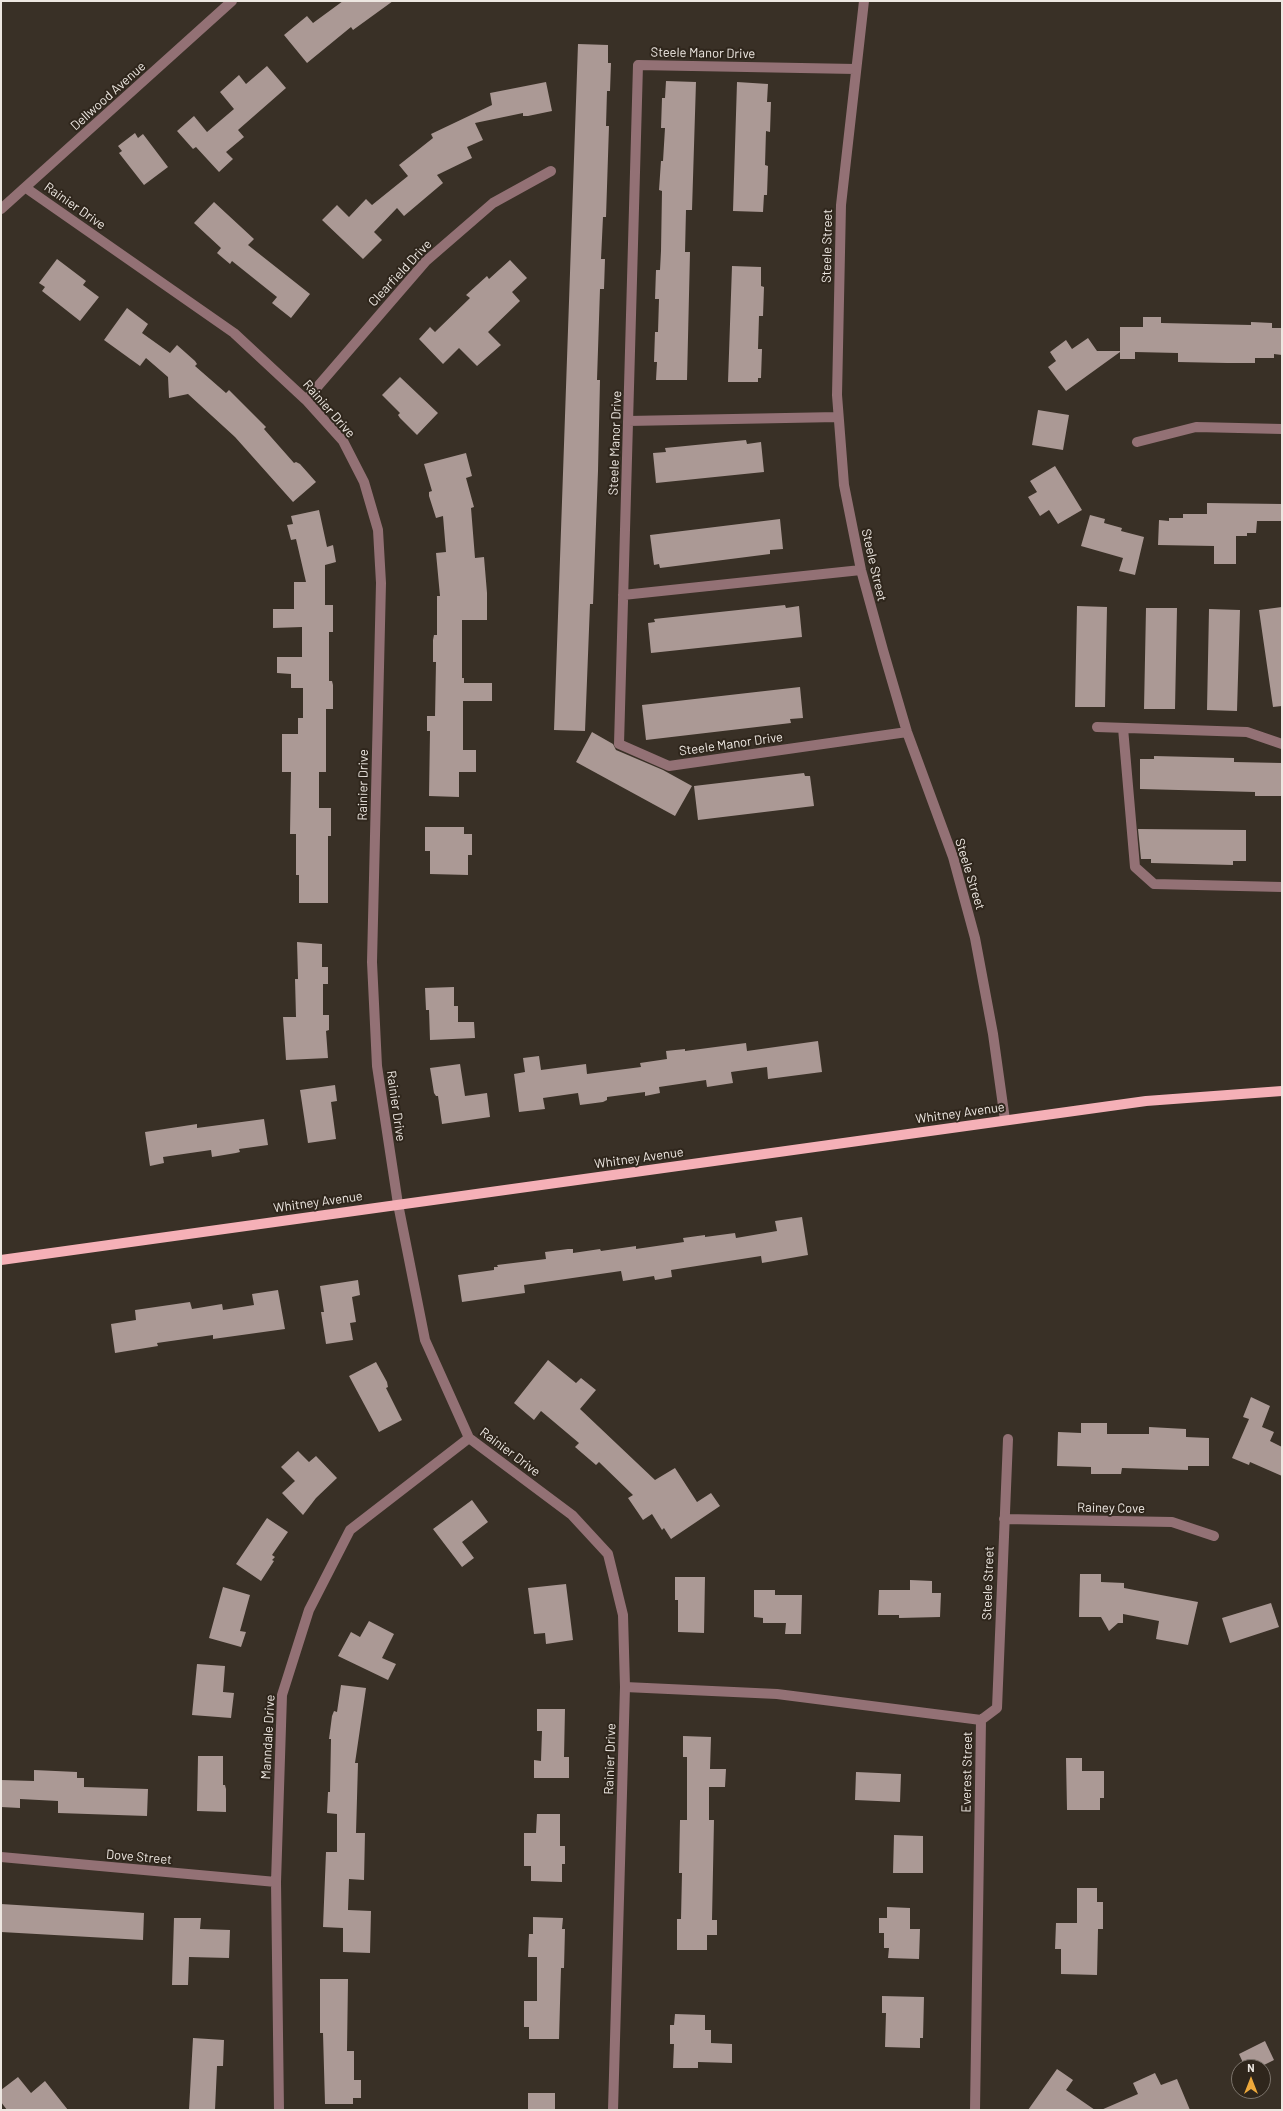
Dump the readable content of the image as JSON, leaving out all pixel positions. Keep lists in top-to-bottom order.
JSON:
{
  "streets": {
    "main road": ["Whitney Avenue"],
    "street": [
      "Steele Manor Drive",
      "Dellwood Avenue",
      "Rainier Drive",
      "Steele Street",
      "Clearfield Drive",
      "Rainey Cove",
      "Manndale Drive",
      "Everest Street",
      "Dove Street"
    ]
  },
  "crossings": [
    ["Steele Manor Drive", "Steele Street"],
    ["Dellwood Avenue", "Rainier Drive"],
    ["Rainier Drive", "Clearfield Drive"],
    ["Rainier Drive", "Whitney Avenue"],
    ["Rainier Drive", "Manndale Drive"],
    ["Rainier Drive", "Everest Street"],
    ["Steele Street", "Whitney Avenue"],
    ["Steele Street", "Rainey Cove"],
    ["Steele Street", "Everest Street"],
    ["Manndale Drive", "Dove Street"]
  ],
  "north": "top"
}
